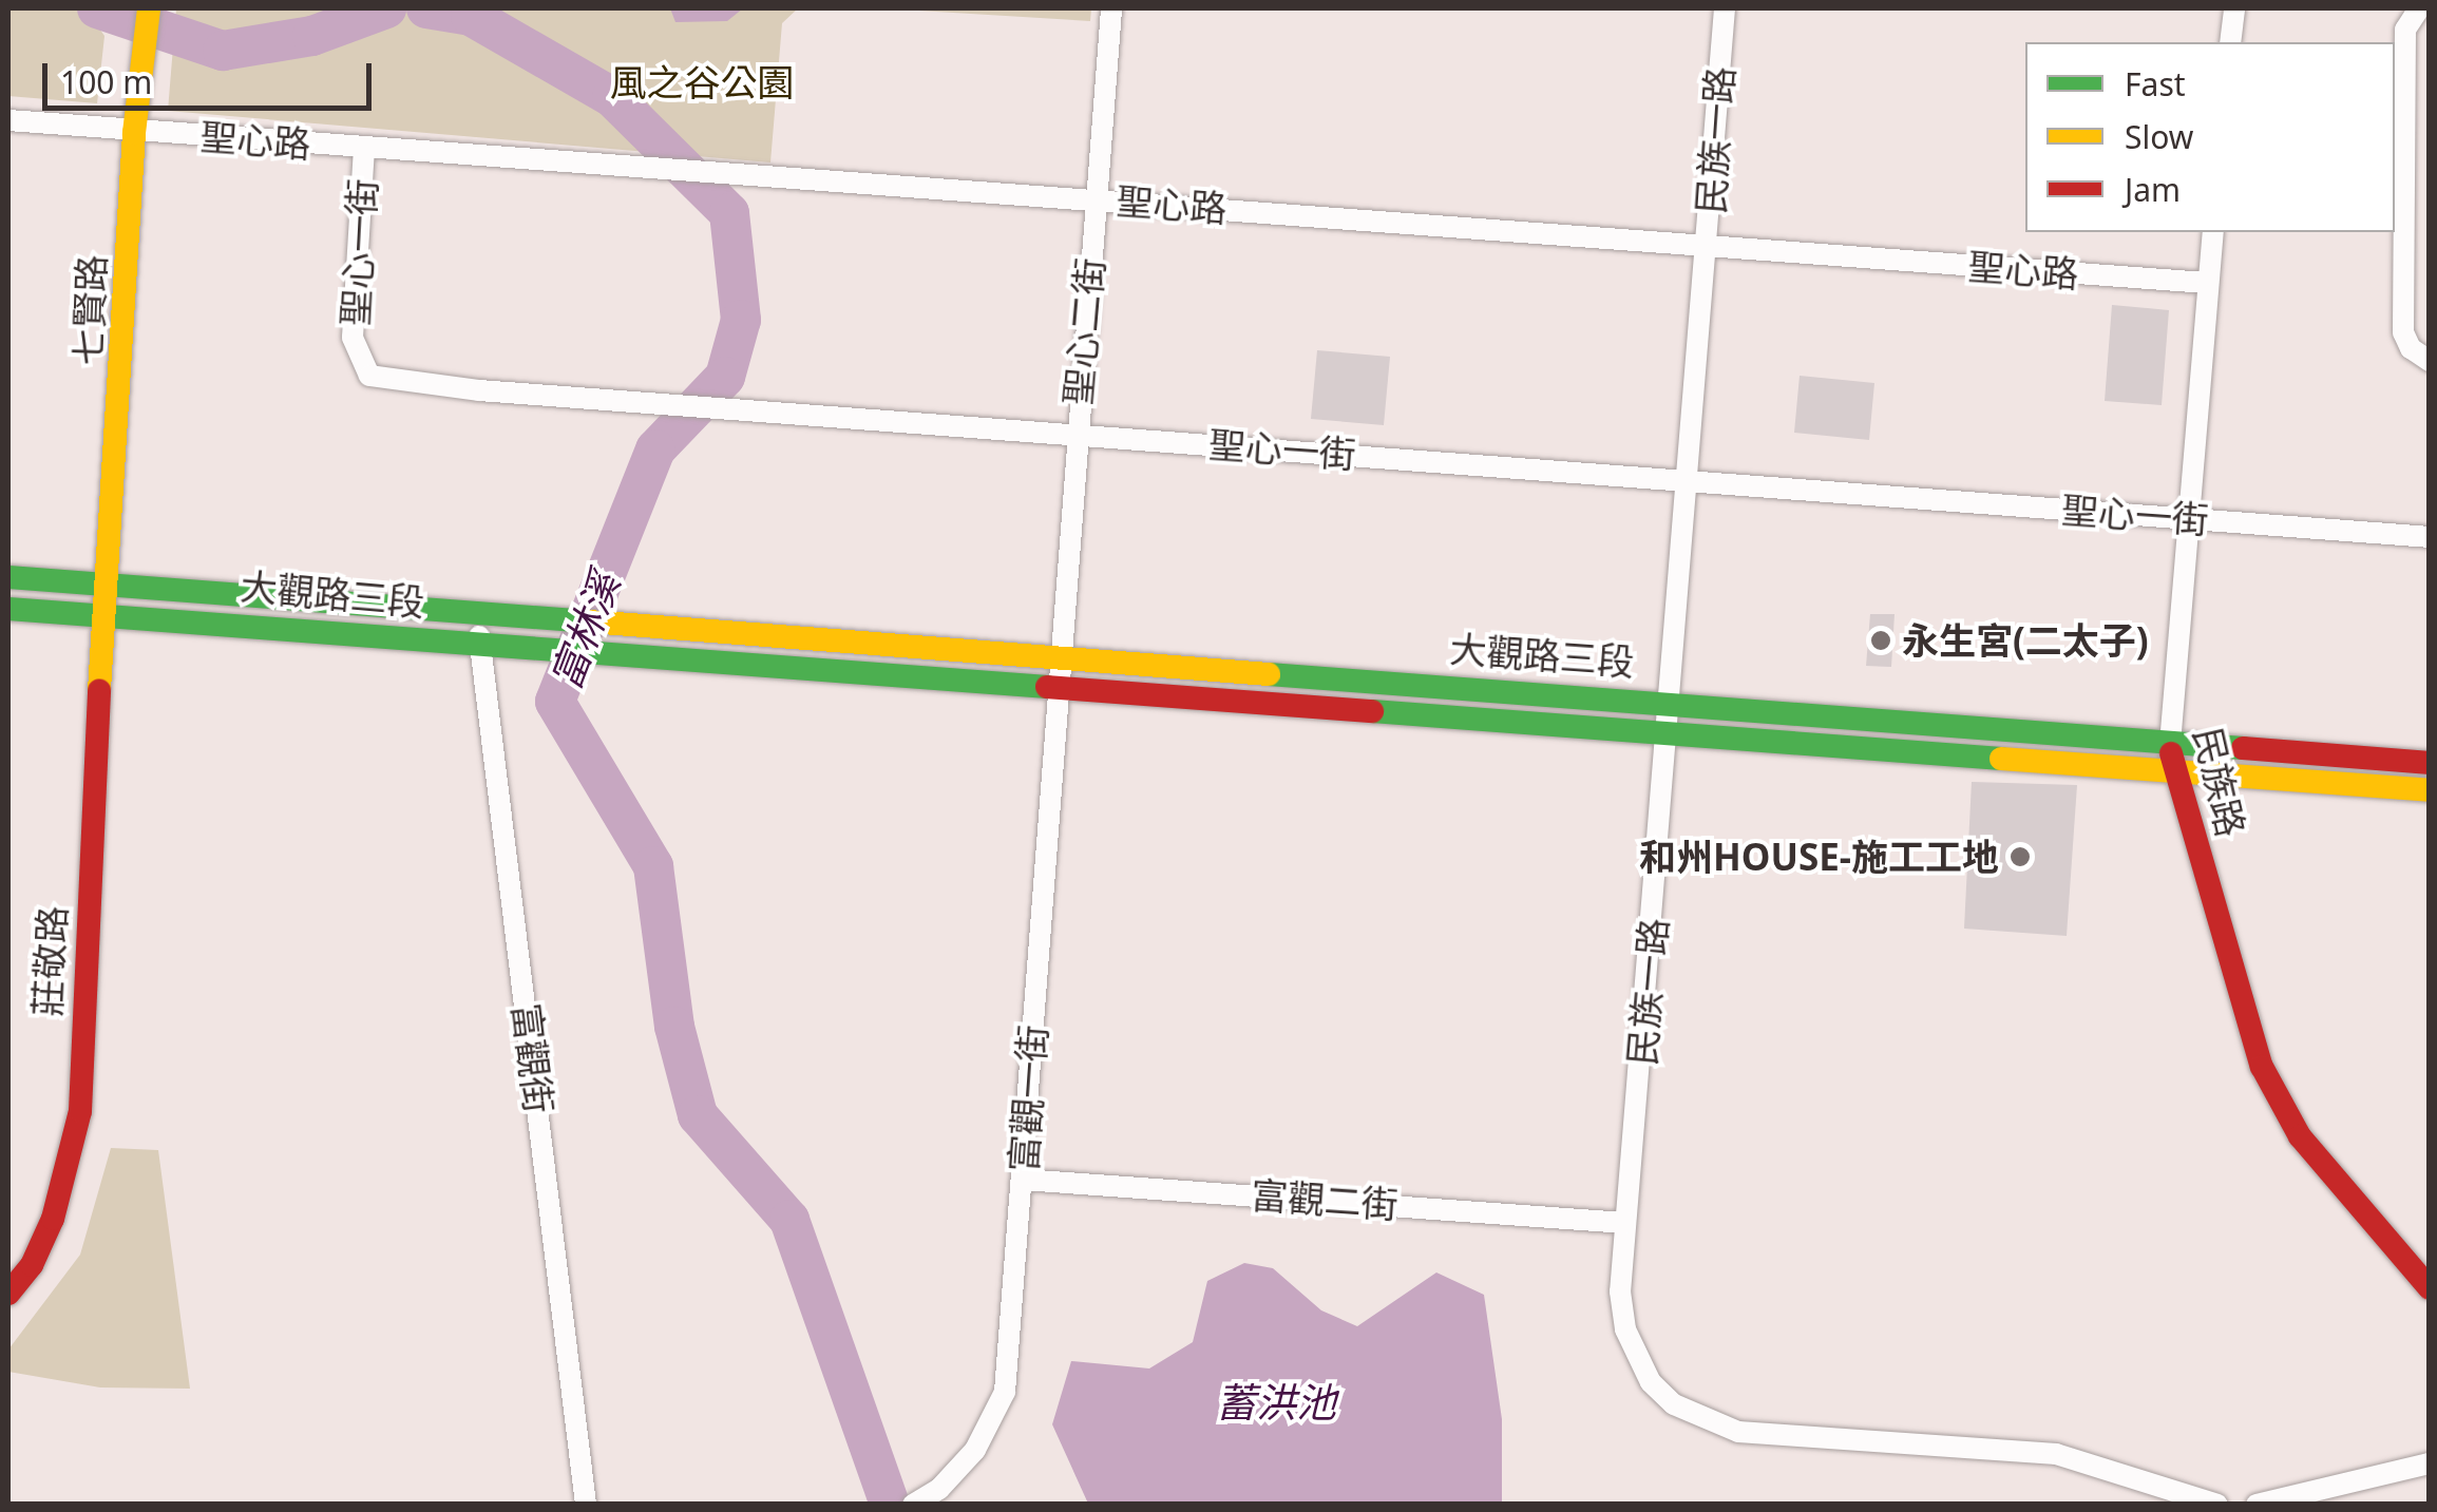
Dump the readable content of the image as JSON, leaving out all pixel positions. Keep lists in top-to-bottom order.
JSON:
{
  "streets": {
    "main road": [
      "七賢路",
      "大觀路三段",
      "民族路",
      "莊敬路"
    ],
    "street": [
      "聖心路",
      "民族一路",
      "聖心一街",
      "聖心二街",
      "富觀街",
      "富觀一街",
      "富觀二街"
    ]
  },
  "crossings": [
    ["聖心路", "民族一路"],
    ["聖心路", "聖心一街"],
    ["聖心路", "七賢路"],
    ["聖心路", "聖心二街"],
    ["聖心路", "民族路"],
    ["民族一路", "聖心一街"],
    ["民族一路", "大觀路三段"],
    ["民族一路", "富觀二街"],
    ["聖心一街", "聖心二街"],
    ["聖心一街", "民族路"],
    ["七賢路", "大觀路三段"],
    ["七賢路", "莊敬路"],
    ["聖心二街", "大觀路三段"],
    ["聖心二街", "富觀一街"],
    ["大觀路三段", "民族路"],
    ["大觀路三段", "莊敬路"],
    ["大觀路三段", "富觀街"],
    ["大觀路三段", "富觀一街"],
    ["富觀一街", "富觀二街"]
  ],
  "water": ["富林溪", "蓄洪池"],
  "parks": ["風之谷公園"],
  "places": ["永生宮(二太子)", "和州HOUSE-施工工地"],
  "legend": ["Fast", "Slow", "Jam"],
  "scale_bar": "100 m"
}
